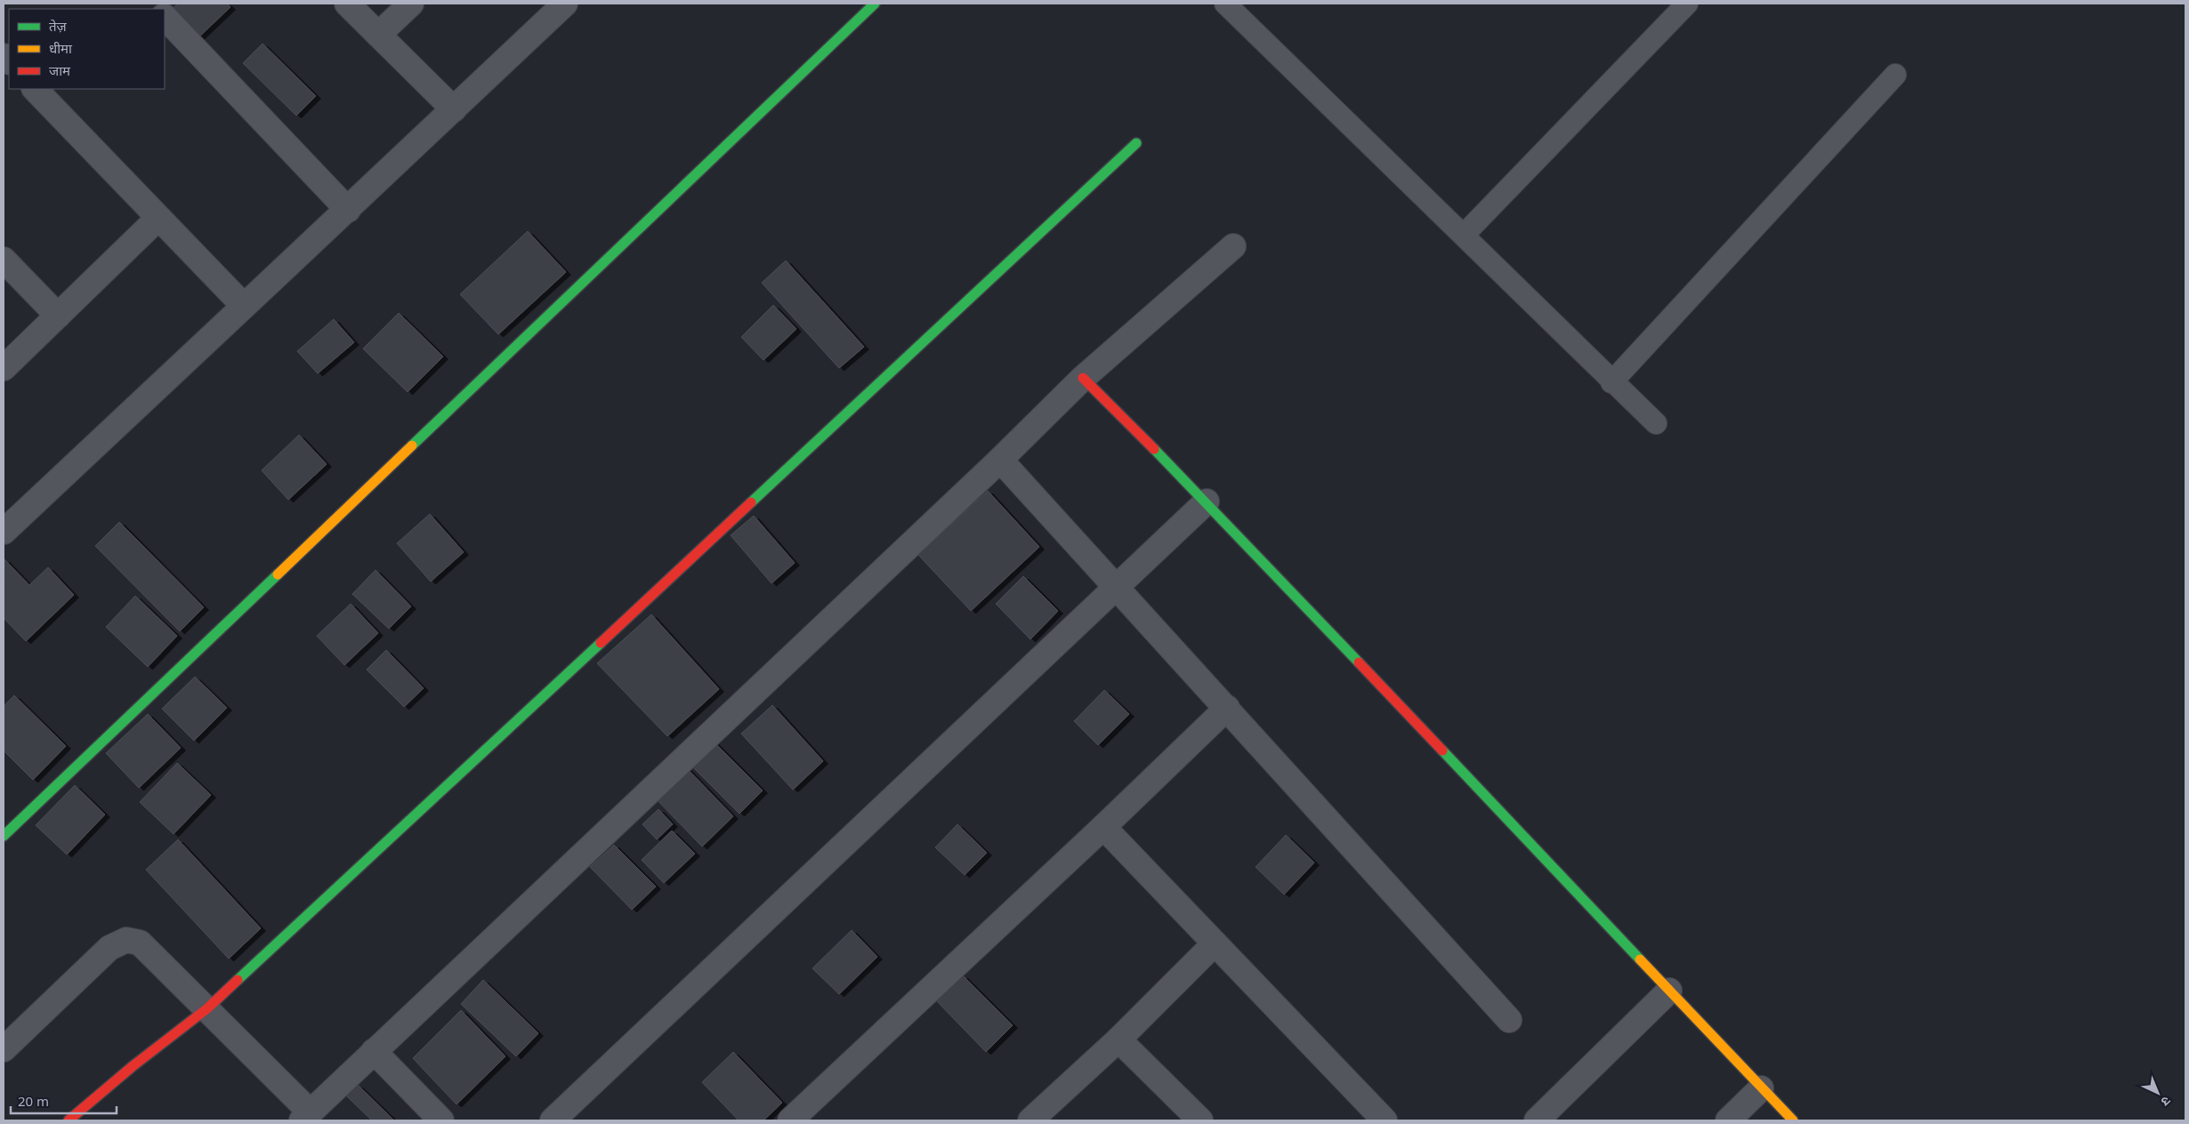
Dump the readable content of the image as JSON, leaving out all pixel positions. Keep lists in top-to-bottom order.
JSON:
{
  "legend": ["तेज़", "धीमा", "जाम"],
  "scale_bar": "20 m",
  "north": "bottom right"
}
